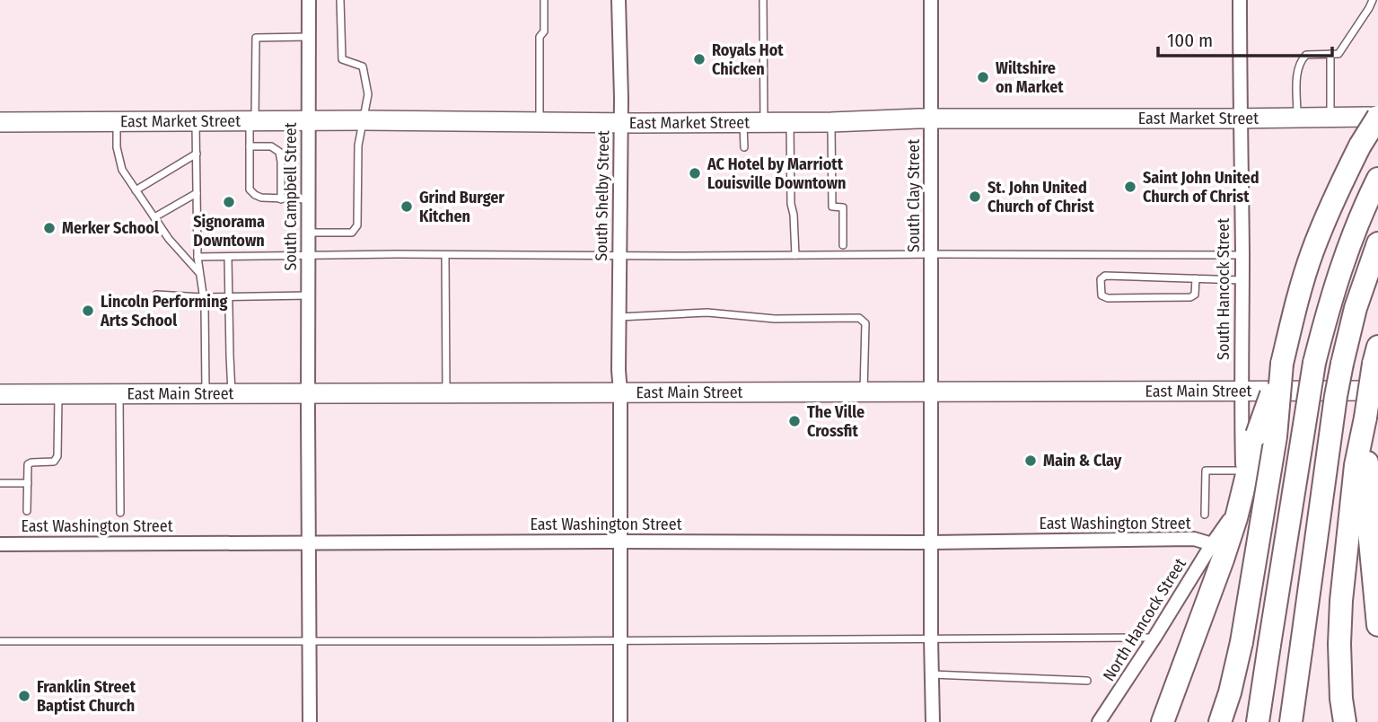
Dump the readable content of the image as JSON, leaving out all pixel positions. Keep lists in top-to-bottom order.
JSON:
{
  "streets": {
    "main road": ["East Market Street", "East Main Street"],
    "street": [
      "South Shelby Street",
      "South Clay Street",
      "South Campbell Street",
      "South Hancock Street",
      "East Washington Street",
      "North Hancock Street"
    ]
  },
  "crossings": [
    ["East Market Street", "South Shelby Street"],
    ["East Market Street", "South Clay Street"],
    ["East Market Street", "South Campbell Street"],
    ["East Market Street", "South Hancock Street"],
    ["South Shelby Street", "East Main Street"],
    ["South Shelby Street", "East Washington Street"],
    ["South Clay Street", "East Main Street"],
    ["South Clay Street", "East Washington Street"],
    ["South Campbell Street", "East Main Street"],
    ["South Campbell Street", "East Washington Street"],
    ["South Hancock Street", "East Main Street"],
    ["South Hancock Street", "North Hancock Street"],
    ["East Main Street", "North Hancock Street"],
    ["East Washington Street", "North Hancock Street"]
  ],
  "places": [
    "Royals Hot Chicken",
    "Wiltshire on Market",
    "AC Hotel by Marriott Louisville Downtown",
    "Saint John United Church of Christ",
    "St. John United Church of Christ",
    "Signorama Downtown",
    "Grind Burger Kitchen",
    "Merker School",
    "Lincoln Performing Arts School",
    "The Ville Crossfit",
    "Main & Clay",
    "Franklin Street Baptist Church"
  ],
  "scale_bar": "100 m"
}
